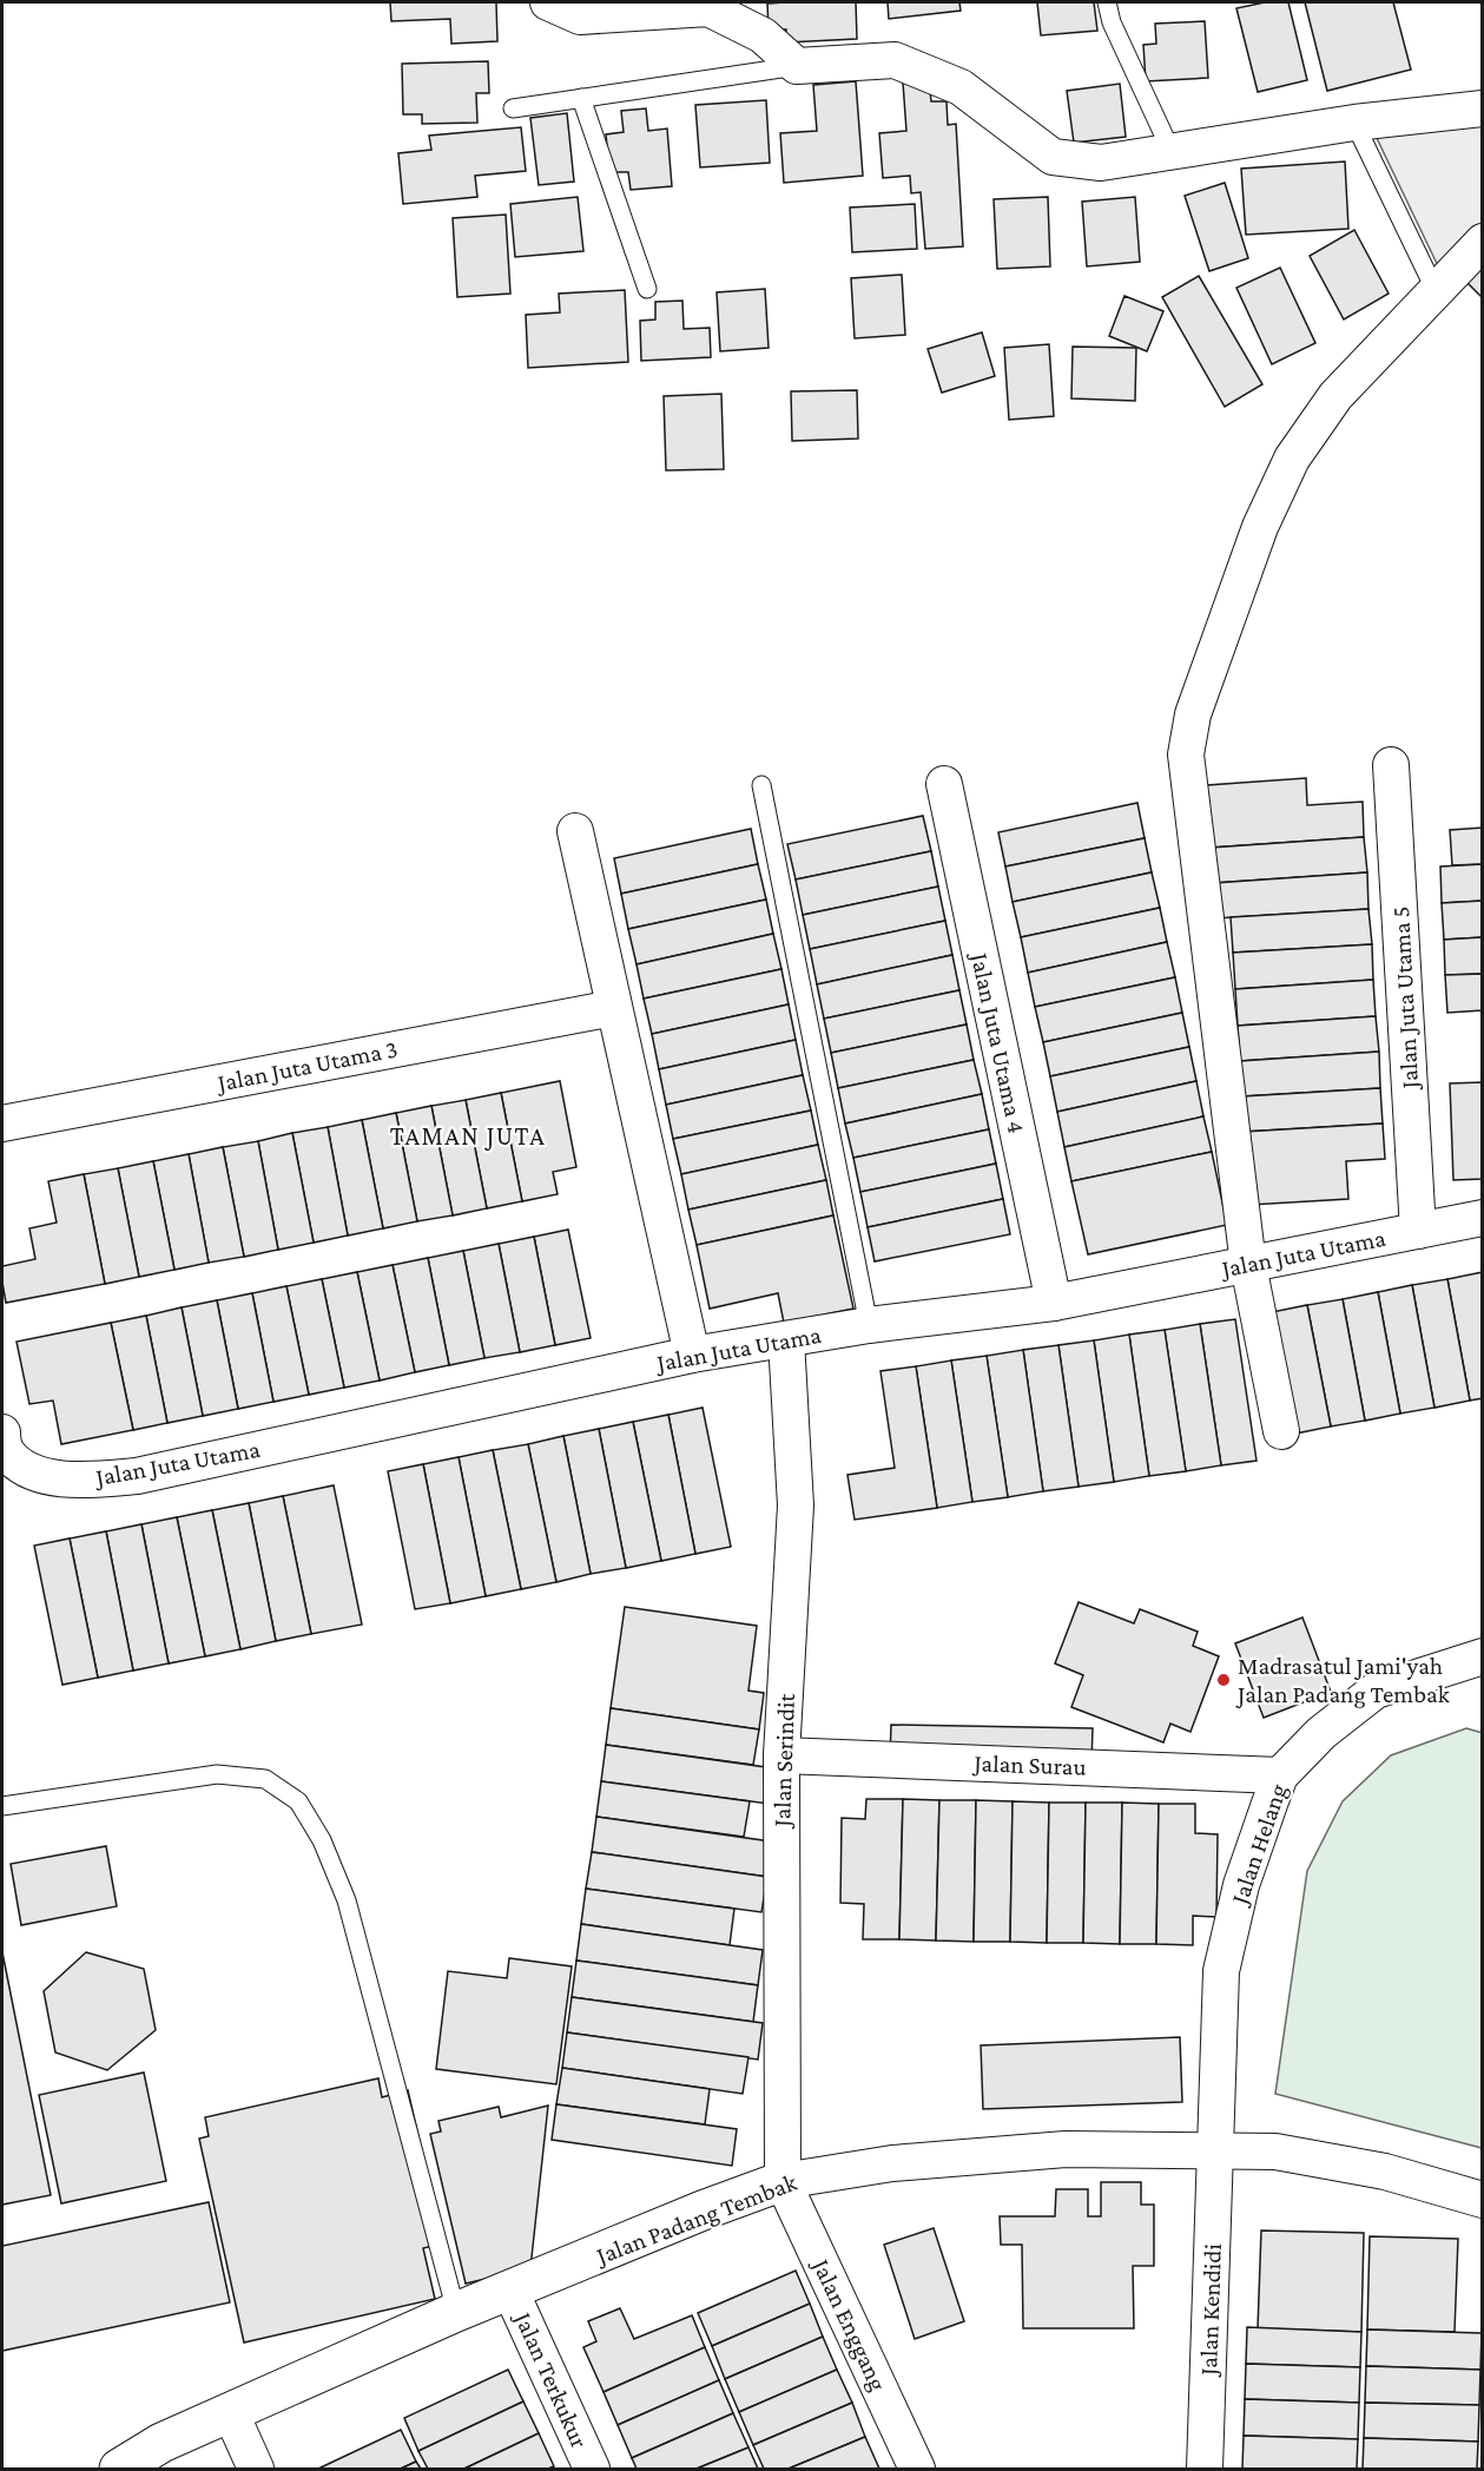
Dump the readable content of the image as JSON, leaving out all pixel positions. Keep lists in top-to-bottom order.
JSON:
{
  "streets": {
    "street": [
      "Jalan Juta Utama 5",
      "Jalan Juta Utama 4",
      "Jalan Juta Utama 3",
      "Jalan Juta Utama",
      "Jalan Serindit",
      "Jalan Surau",
      "Jalan Helang",
      "Jalan Padang Tembak",
      "Jalan Kendidi",
      "Jalan Enggang",
      "Jalan Terkukur"
    ]
  },
  "crossings": [
    ["Jalan Juta Utama 5", "Jalan Juta Utama"],
    ["Jalan Juta Utama 4", "Jalan Juta Utama"],
    ["Jalan Juta Utama", "Jalan Serindit"],
    ["Jalan Serindit", "Jalan Surau"],
    ["Jalan Serindit", "Jalan Padang Tembak"],
    ["Jalan Serindit", "Jalan Enggang"],
    ["Jalan Surau", "Jalan Helang"],
    ["Jalan Helang", "Jalan Padang Tembak"],
    ["Jalan Helang", "Jalan Kendidi"],
    ["Jalan Padang Tembak", "Jalan Kendidi"],
    ["Jalan Padang Tembak", "Jalan Enggang"],
    ["Jalan Padang Tembak", "Jalan Terkukur"]
  ],
  "districts": ["TAMAN JUTA"],
  "places": ["Madrasatul Jami'yah Jalan Padang Tembak"]
}
